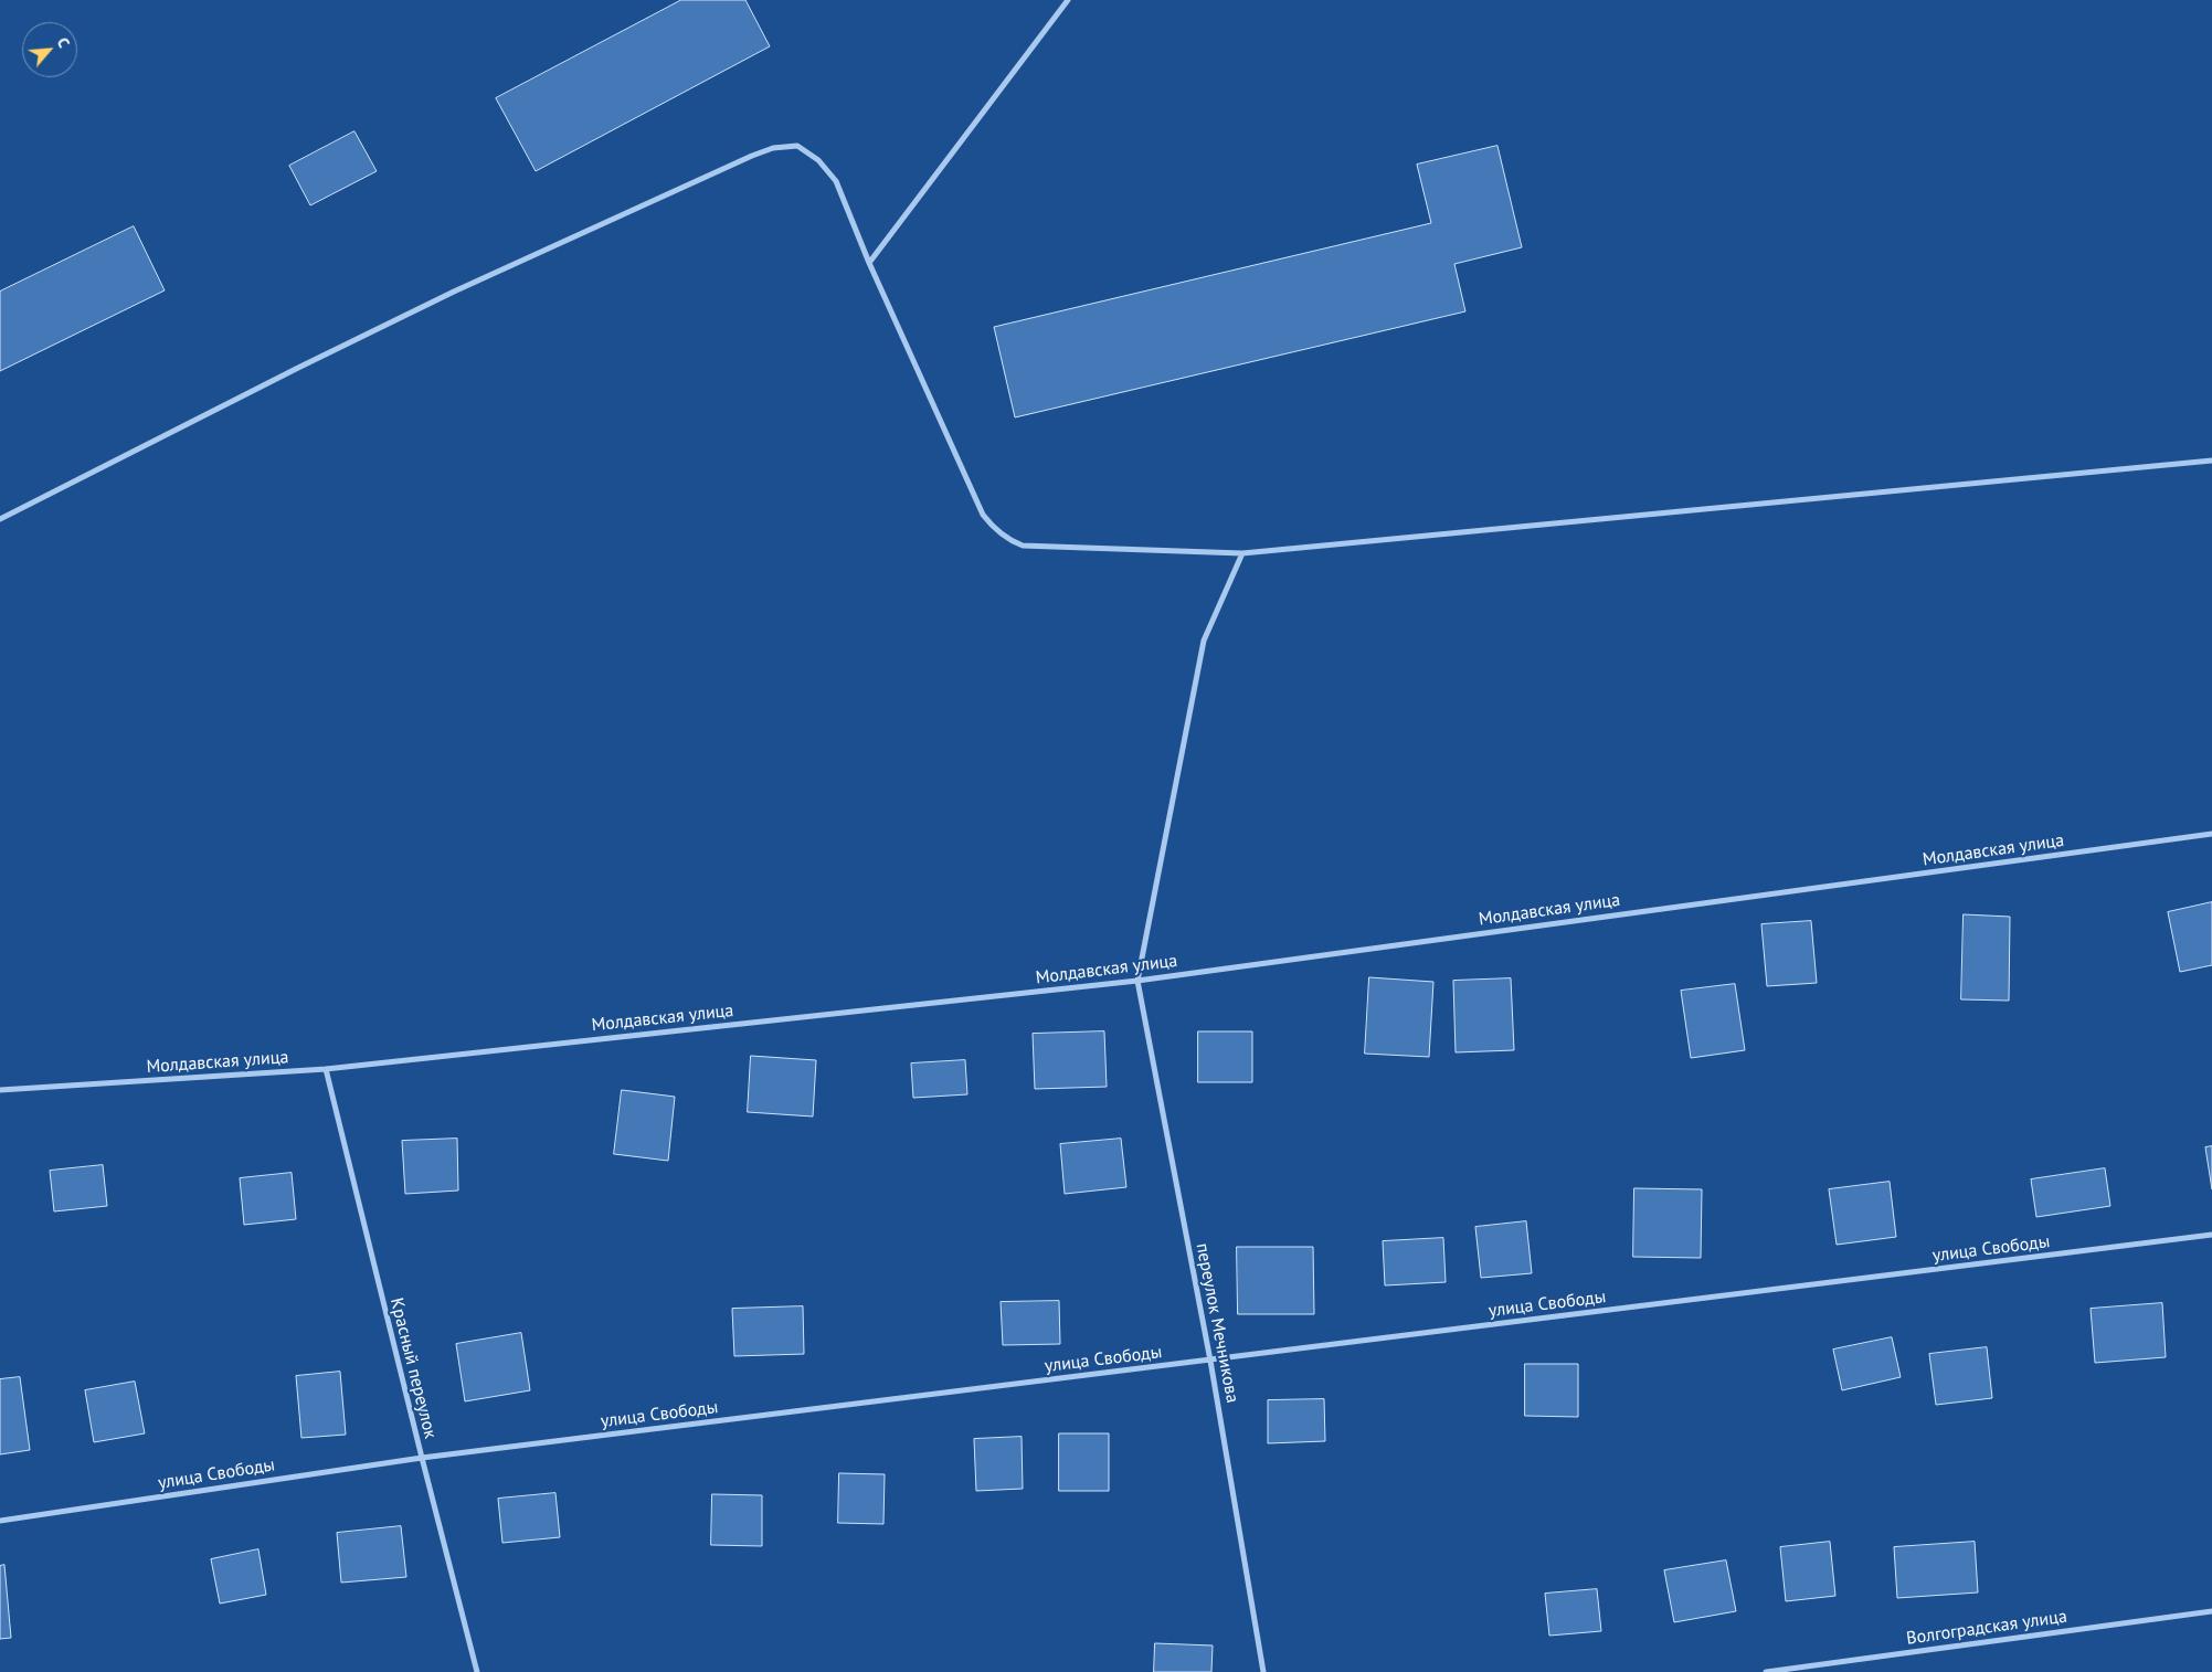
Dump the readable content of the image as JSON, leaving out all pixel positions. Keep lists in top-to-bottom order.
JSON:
{
  "streets": {
    "street": [
      "Молдавская улица",
      "улица Свободы",
      "переулок Мечникова",
      "Красный переулок",
      "Волгоградская улица"
    ]
  },
  "crossings": [
    ["Молдавская улица", "переулок Мечникова"],
    ["Молдавская улица", "Красный переулок"],
    ["улица Свободы", "переулок Мечникова"],
    ["улица Свободы", "Красный переулок"]
  ],
  "north": "top right"
}
